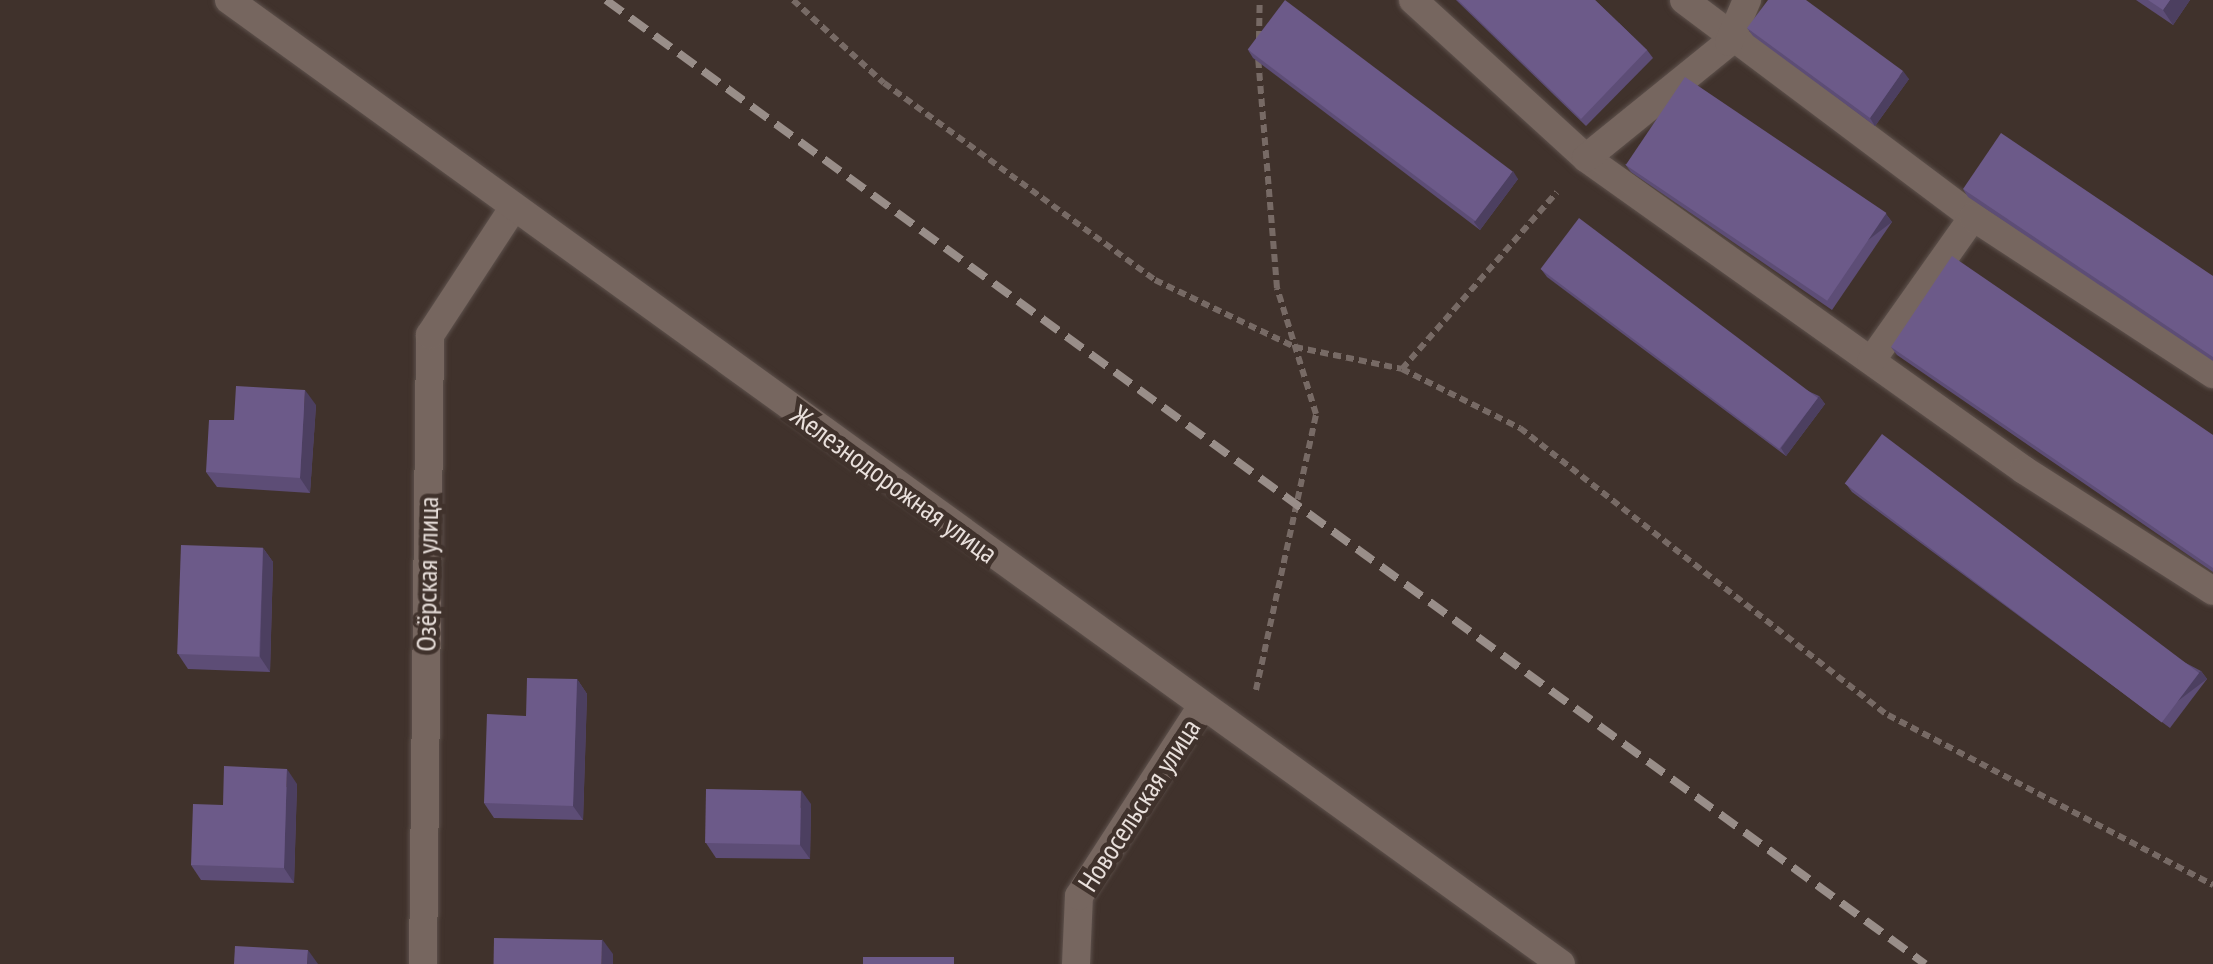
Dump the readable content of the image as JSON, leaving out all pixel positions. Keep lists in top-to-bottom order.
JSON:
{
  "streets": {
    "street": ["Железнодорожная улица", "Озёрская улица", "Новосельская улица"]
  },
  "crossings": [
    ["Железнодорожная улица", "Озёрская улица"],
    ["Железнодорожная улица", "Новосельская улица"]
  ]
}
